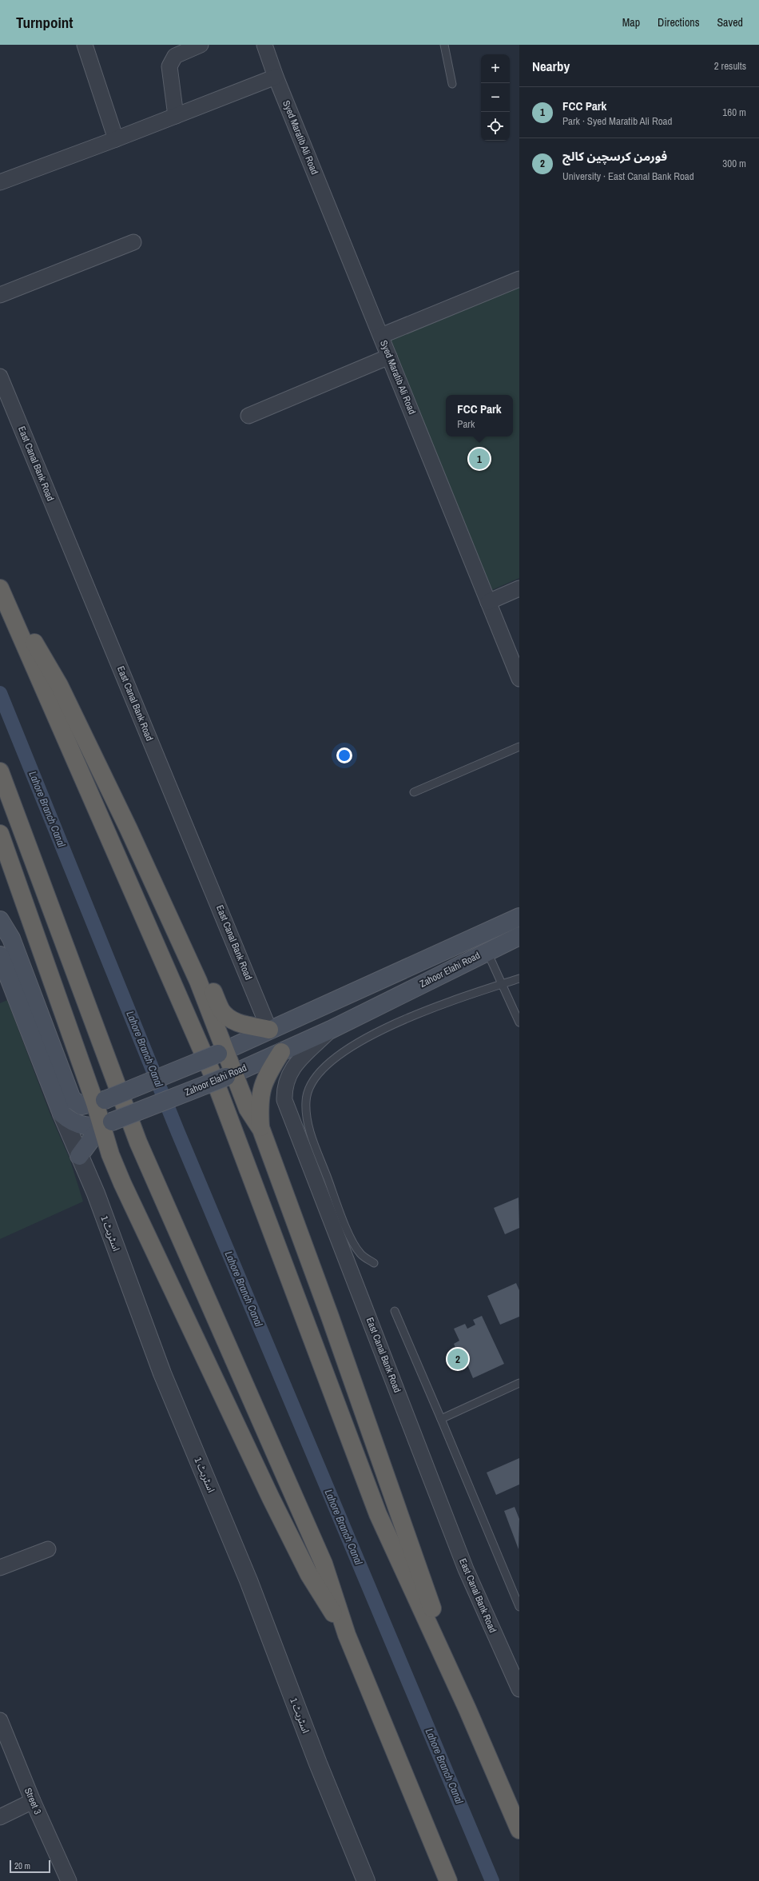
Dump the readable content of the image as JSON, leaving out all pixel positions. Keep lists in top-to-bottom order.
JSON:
{
  "streets": {
    "main road": ["Zahoor Elahi Road"],
    "street": [
      "Syed Maratib Ali Road",
      "East Canal Bank Road",
      "اسٹریٹ 1",
      "Street 3"
    ]
  },
  "crossings": [
    ["East Canal Bank Road", "Zahoor Elahi Road"],
    ["Zahoor Elahi Road", "اسٹریٹ 1"]
  ],
  "water": ["Lahore Branch Canal"],
  "scale_bar": "20 m",
  "page": {
    "header": "Turnpoint",
    "nav": ["Map", "Directions", "Saved"],
    "heading": ["Nearby", "2 results"],
    "map_buttons": ["+", "−"],
    "list": [
      {
        "mark": "1",
        "name": "FCC Park",
        "note": "Park · Syed Maratib Ali Road",
        "value": "160 m"
      },
      {
        "mark": "2",
        "name": "فورمن کرسچین کالج",
        "note": "University · East Canal Bank Road",
        "value": "300 m"
      }
    ],
    "popup": ["FCC Park", "Park"],
    "pins": ["1", "2"],
    "scale": "20 m"
  }
}
